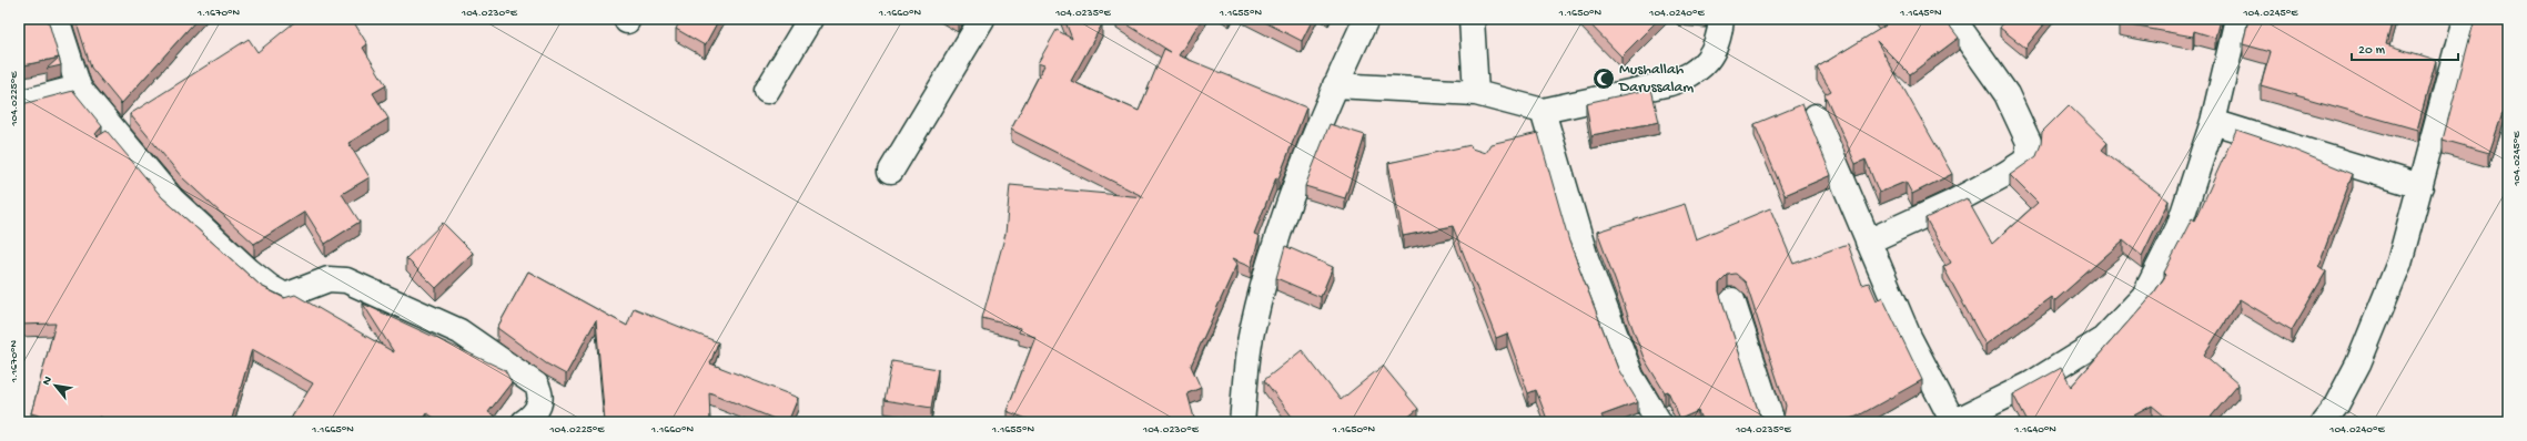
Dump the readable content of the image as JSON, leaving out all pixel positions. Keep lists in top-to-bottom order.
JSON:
{
  "places": {
    "mosque": ["Mushallah Darussalam"]
  },
  "scale_bar": "20 m",
  "north": "top left",
  "coordinates": [
    "1.1670°N",
    "104.0230°E",
    "1.1660°N",
    "104.0235°E",
    "1.1655°N",
    "1.1650°N",
    "104.0240°E",
    "1.1645°N",
    "104.0245°E",
    "104.0225°E",
    "1.1665°N",
    "1.1640°N"
  ]
}
